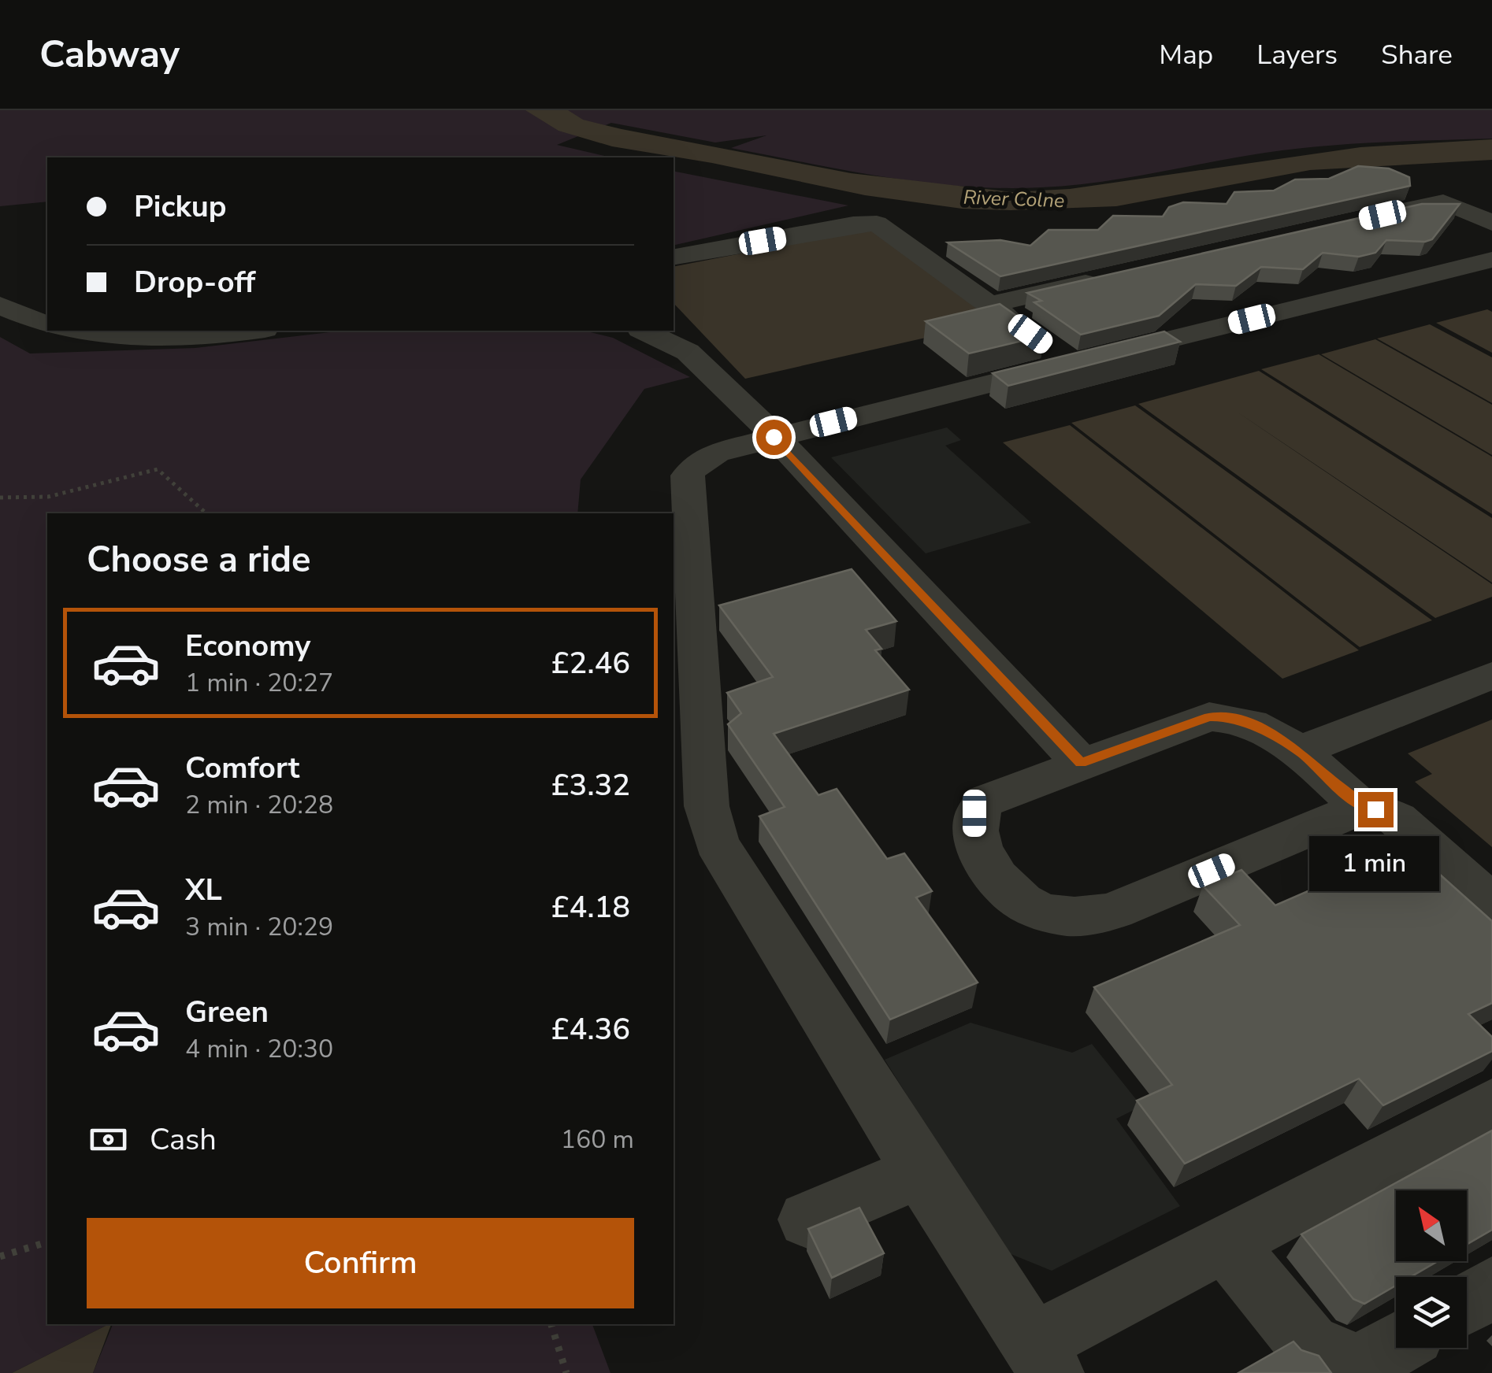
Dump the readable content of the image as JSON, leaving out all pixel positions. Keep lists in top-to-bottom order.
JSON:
{
  "water": ["River Colne"],
  "north": "top left",
  "page": {
    "header": "Cabway",
    "nav": ["Map", "Layers", "Share"],
    "banner": ["Pickup", "Drop-off"],
    "heading": "Choose a ride",
    "list": [
      {
        "name": "Economy",
        "note": "1 min · 20:27",
        "value": "£2.46"
      },
      {
        "name": "Comfort",
        "note": "2 min · 20:28",
        "value": "£3.32"
      },
      {
        "name": "XL",
        "note": "3 min · 20:29",
        "value": "£4.18"
      },
      {
        "name": "Green",
        "note": "4 min · 20:30",
        "value": "£4.36"
      }
    ],
    "bubble": "1 min",
    "pay": ["Cash", "160 m"],
    "buttons": "Confirm"
  }
}
